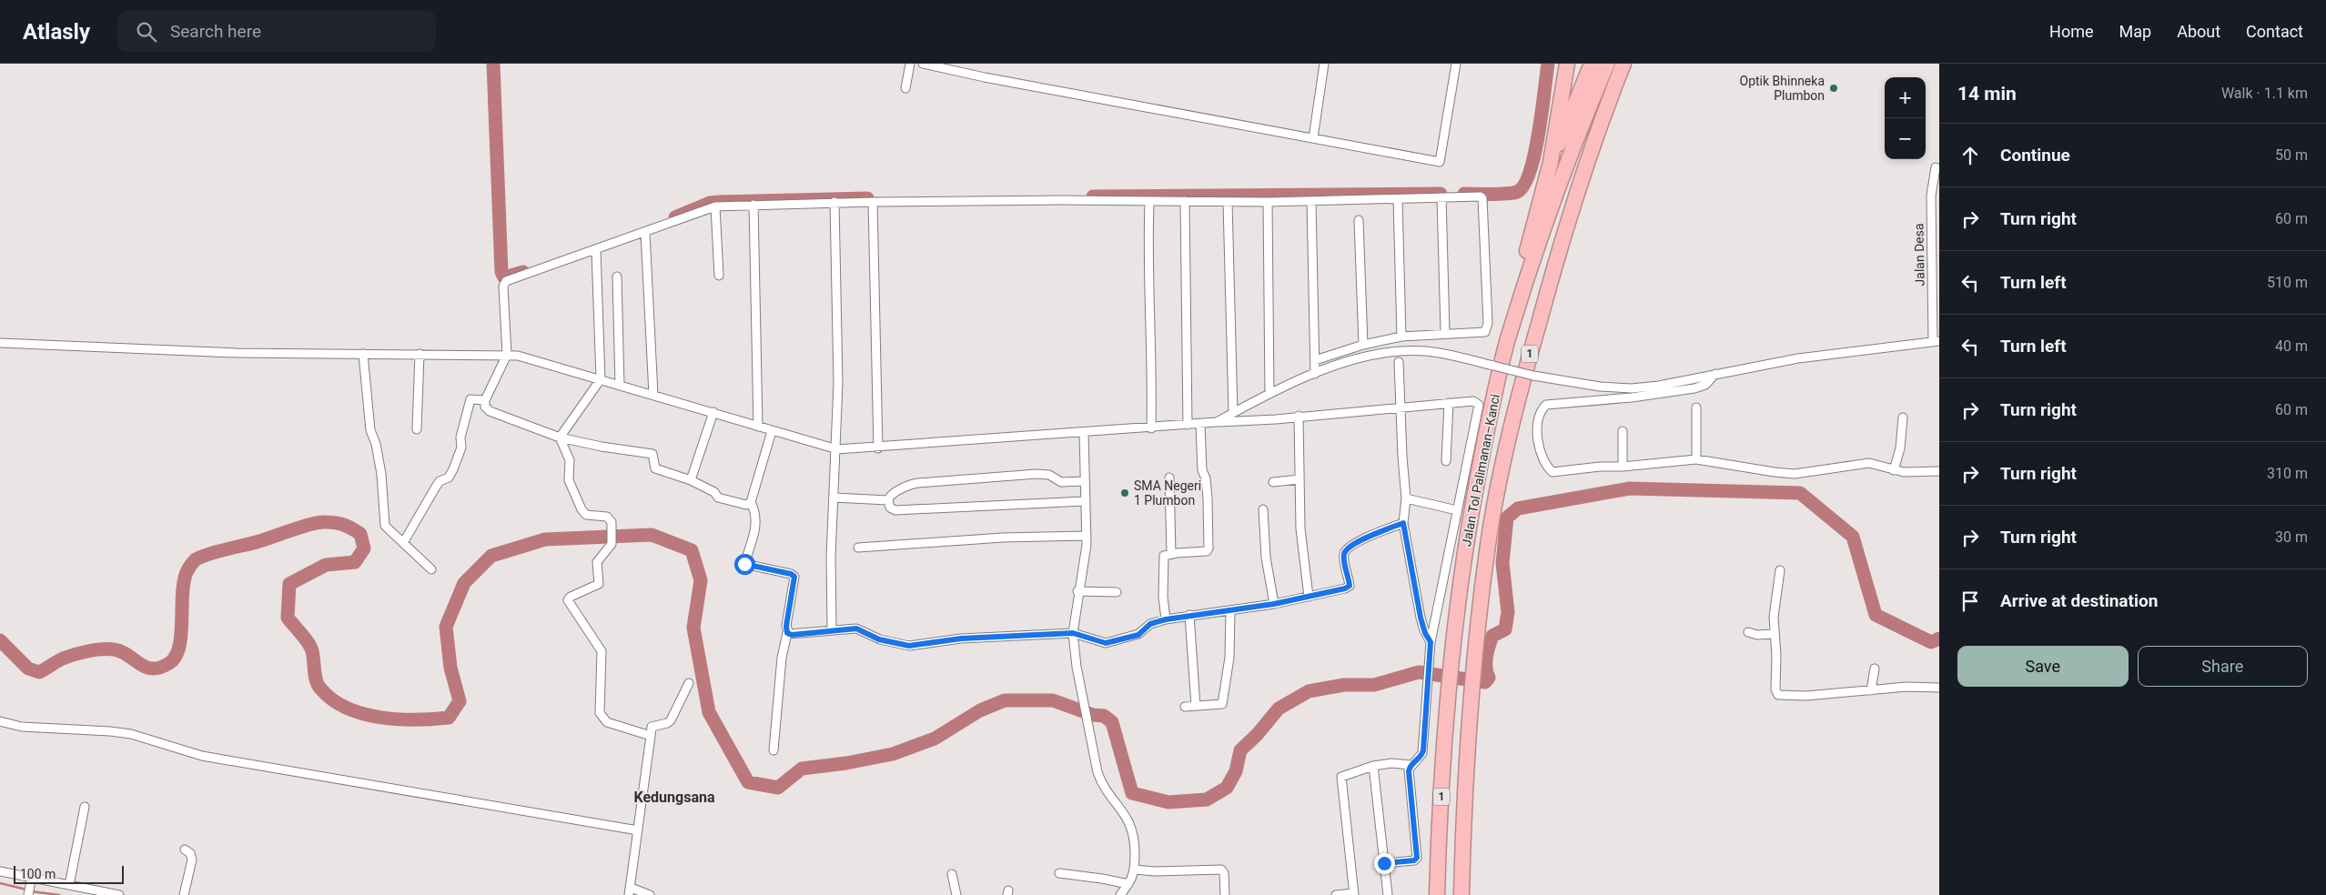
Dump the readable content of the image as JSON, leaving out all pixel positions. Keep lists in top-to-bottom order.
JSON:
{
  "streets": {
    "highway": ["1", "Jalan Tol Palimanan–Kanci"],
    "street": ["Jalan Desa"]
  },
  "districts": ["Kedungsana"],
  "places": ["Optik Bhinneka Plumbon", "SMA Negeri 1 Plumbon"],
  "scale_bar": "100 m",
  "page": {
    "header": "Atlasly",
    "search": "Search here",
    "nav": [
      "Home",
      "Map",
      "About",
      "Contact"
    ],
    "heading": ["14 min", "Walk · 1.1 km"],
    "map_buttons": ["+", "−"],
    "list": [
      ["Continue", "50 m"],
      ["Turn right", "60 m"],
      ["Turn left", "510 m"],
      ["Turn left", "40 m"],
      ["Turn right", "60 m"],
      ["Turn right", "310 m"],
      ["Turn right", "30 m"],
      "Arrive at destination"
    ],
    "buttons": ["Save", "Share"],
    "scale": "100 m"
  }
}
